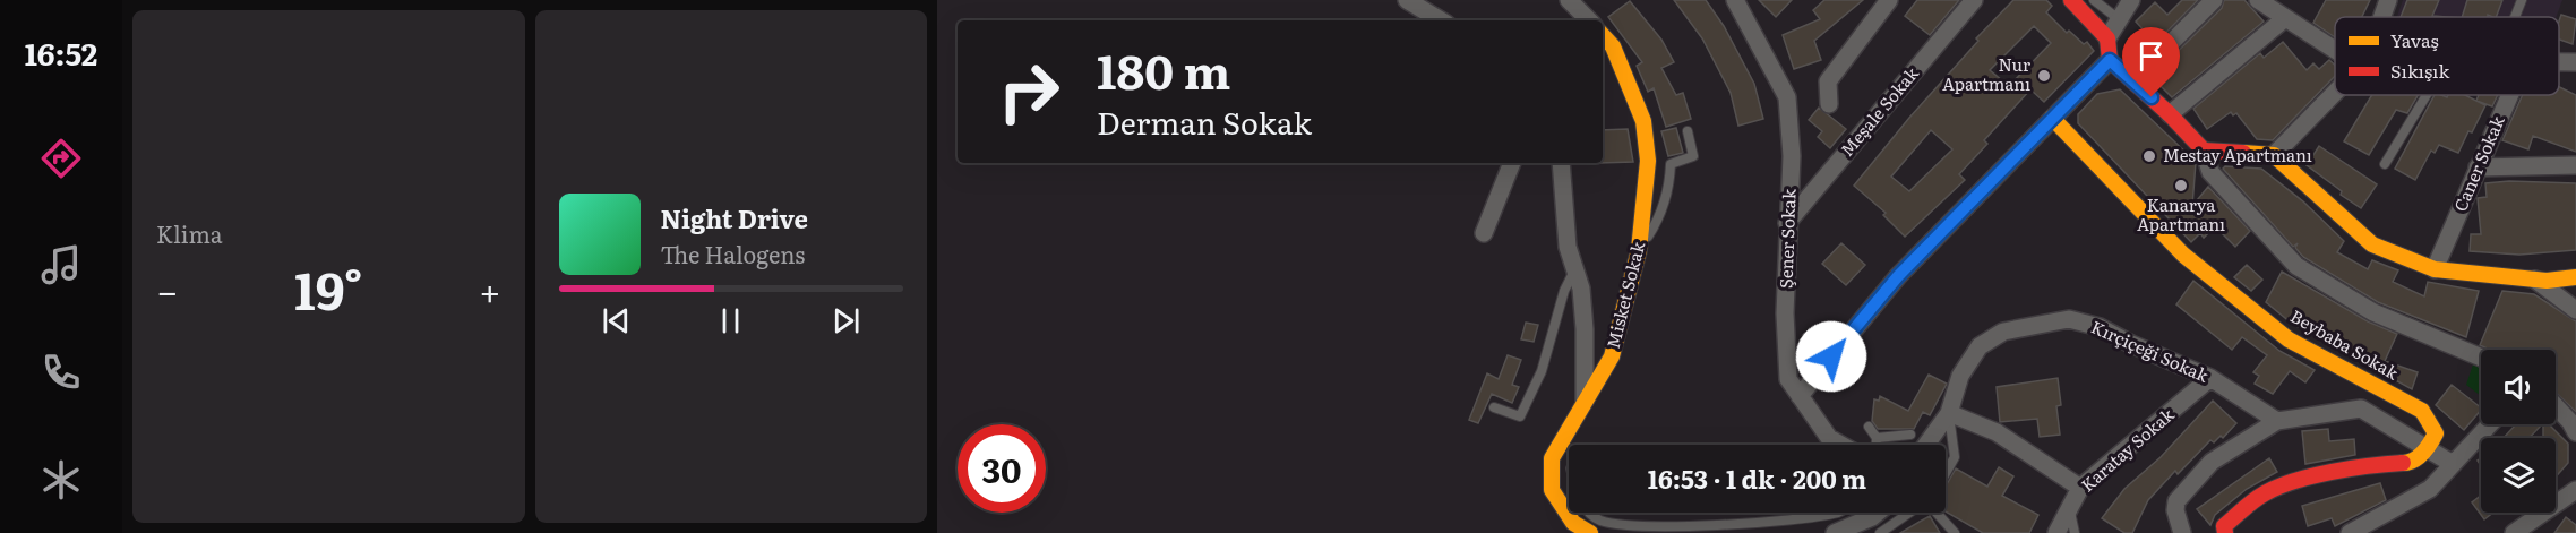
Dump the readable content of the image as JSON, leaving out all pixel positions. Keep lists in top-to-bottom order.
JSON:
{
  "streets": {
    "street": [
      "Meşale Sokak",
      "Caner Sokak",
      "Şener Sokak",
      "Misket Sokak",
      "Beybaba Sokak",
      "Kırçiçeği Sokak",
      "Karatay Sokak"
    ]
  },
  "crossings": [
    ["Meşale Sokak", "Şener Sokak"],
    ["Kırçiçeği Sokak", "Karatay Sokak"]
  ],
  "places": ["Nur Apartmanı", "Mestay Apartmanı", "Kanarya Apartmanı"],
  "legend": ["Yavaş", "Sıkışık"],
  "page": {
    "tabs": "16:52",
    "tile": "Klima",
    "turn": ["180 m", "Derman Sokak"],
    "song": ["Night Drive", "The Halogens"],
    "heat": ["−", "19°", "+"],
    "limit": "30",
    "trip": "16:53 · 1 dk · 200 m"
  }
}
